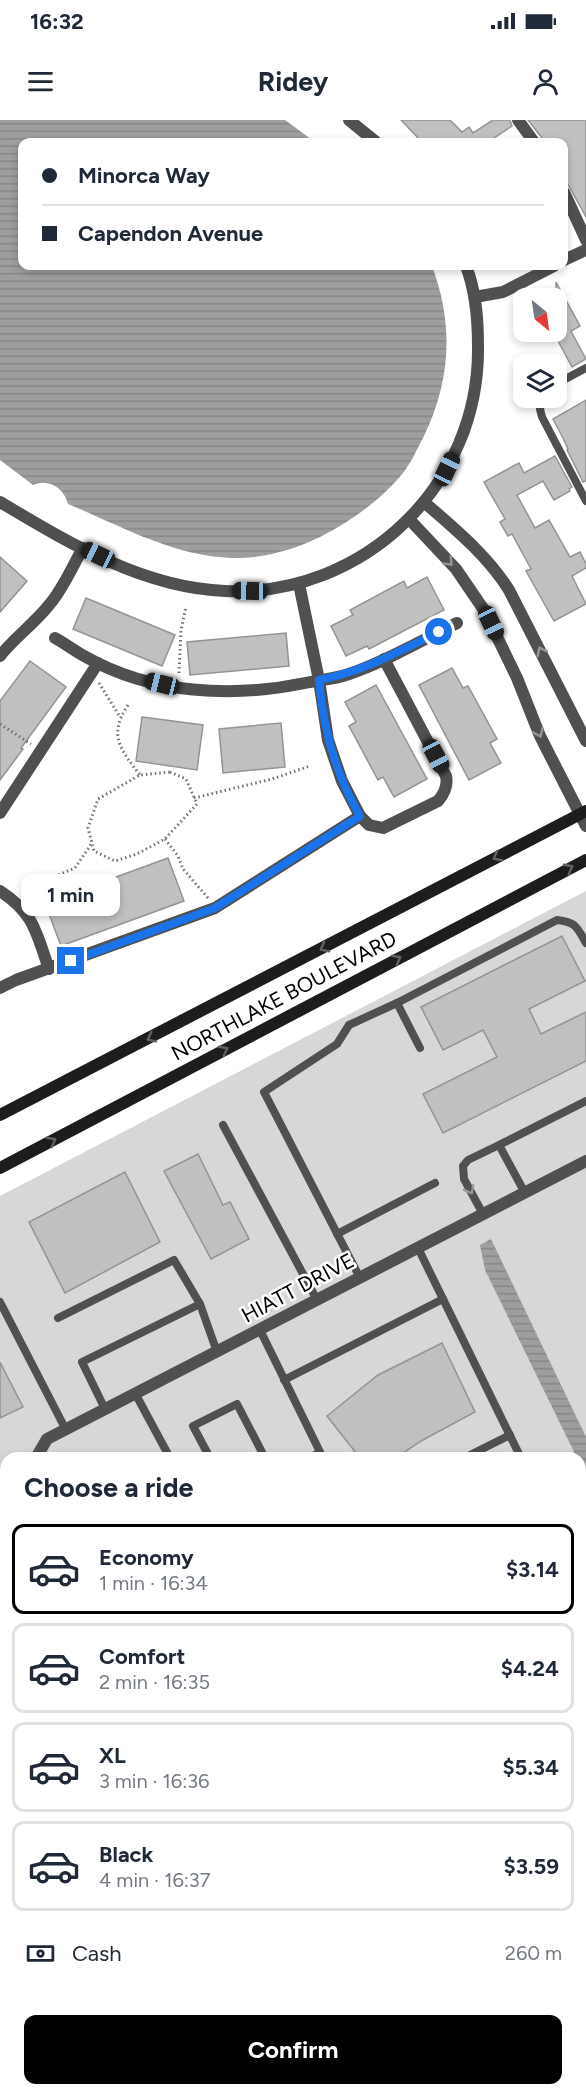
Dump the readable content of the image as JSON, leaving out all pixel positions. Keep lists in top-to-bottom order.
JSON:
{
  "streets": {
    "main road": ["NORTHLAKE BOULEVARD"],
    "street": ["HIATT DRIVE"]
  },
  "north": "bottom right",
  "page": {
    "status": "16:32",
    "header": "Ridey",
    "banner": ["Minorca Way", "Capendon Avenue"],
    "bubble": "1 min",
    "heading": "Choose a ride",
    "list": [
      {
        "name": "Economy",
        "note": "1 min · 16:34",
        "value": "$3.14"
      },
      {
        "name": "Comfort",
        "note": "2 min · 16:35",
        "value": "$4.24"
      },
      {
        "name": "XL",
        "note": "3 min · 16:36",
        "value": "$5.34"
      },
      {
        "name": "Black",
        "note": "4 min · 16:37",
        "value": "$3.59"
      }
    ],
    "pay": ["Cash", "260 m"],
    "buttons": "Confirm"
  }
}
